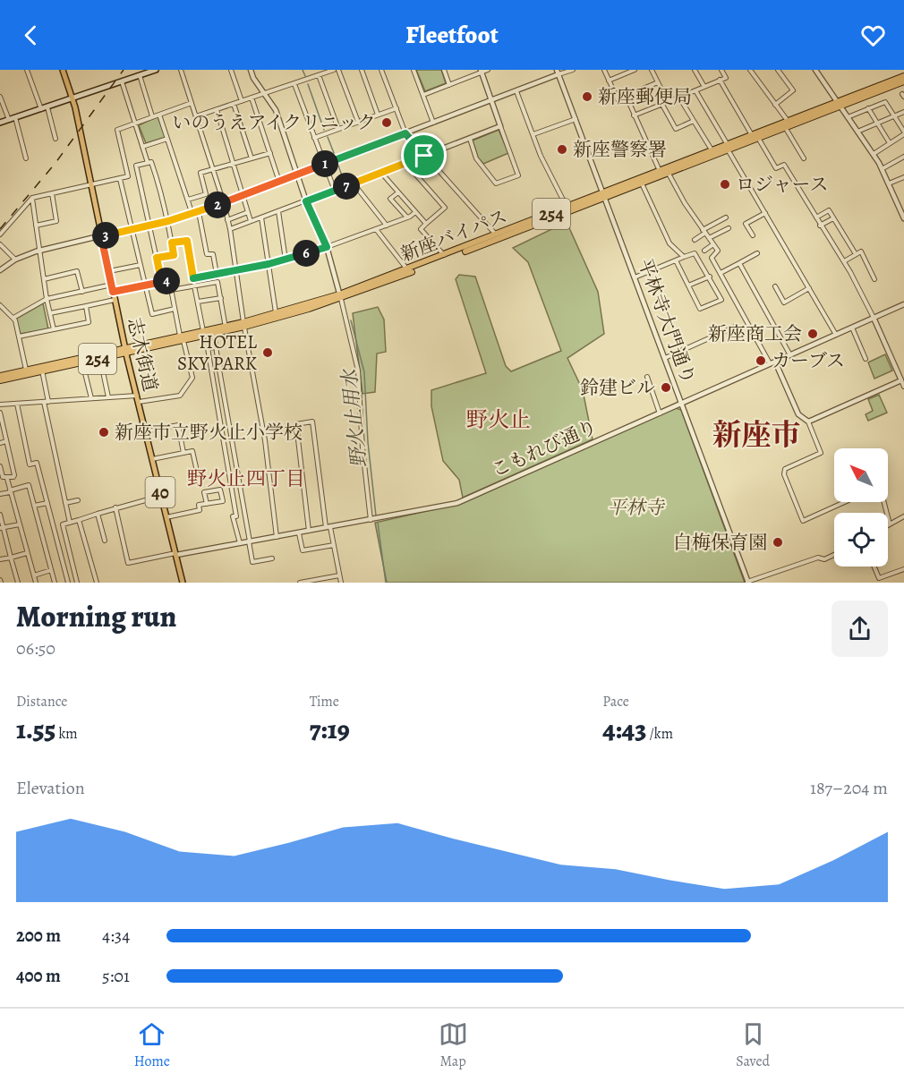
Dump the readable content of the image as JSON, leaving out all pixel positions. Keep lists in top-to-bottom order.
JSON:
{
  "streets": {
    "highway": ["254", "新座バイパス"],
    "main road": ["志木街道", "40"],
    "street": ["平林寺大門通り", "こもれび通り"]
  },
  "crossings": [
    ["新座バイパス", "平林寺大門通り"],
    ["新座バイパス", "志木街道"],
    ["平林寺大門通り", "こもれび通り"],
    ["志木街道", "こもれび通り"]
  ],
  "districts": ["野火止", "新座市", "野火止四丁目"],
  "water": ["野火止用水"],
  "parks": ["平林寺"],
  "places": [
    "新座郵便局",
    "いのうえアイクリニック",
    "新座警察署",
    "ロジャース",
    "新座商工会",
    "HOTEL SKY PARK",
    "カーブス",
    "鈴建ビル",
    "新座市立野火止小学校",
    "白梅保育園"
  ],
  "north": "top left",
  "page": {
    "header": "Fleetfoot",
    "pins": [
      "1",
      "7",
      "2",
      "3",
      "6",
      "4"
    ],
    "heading": ["Morning run", "06:50"],
    "stats": [
      ["Distance", "1.55 km"],
      ["Time", "7:19"],
      ["Pace", "4:43 /km"]
    ],
    "chart": ["Elevation", "187–204 m"],
    "list": [
      {
        "name": "200 m",
        "note": "4:34"
      },
      {
        "name": "400 m",
        "note": "5:01"
      }
    ],
    "tabs": ["Home", "Map", "Saved"]
  }
}
